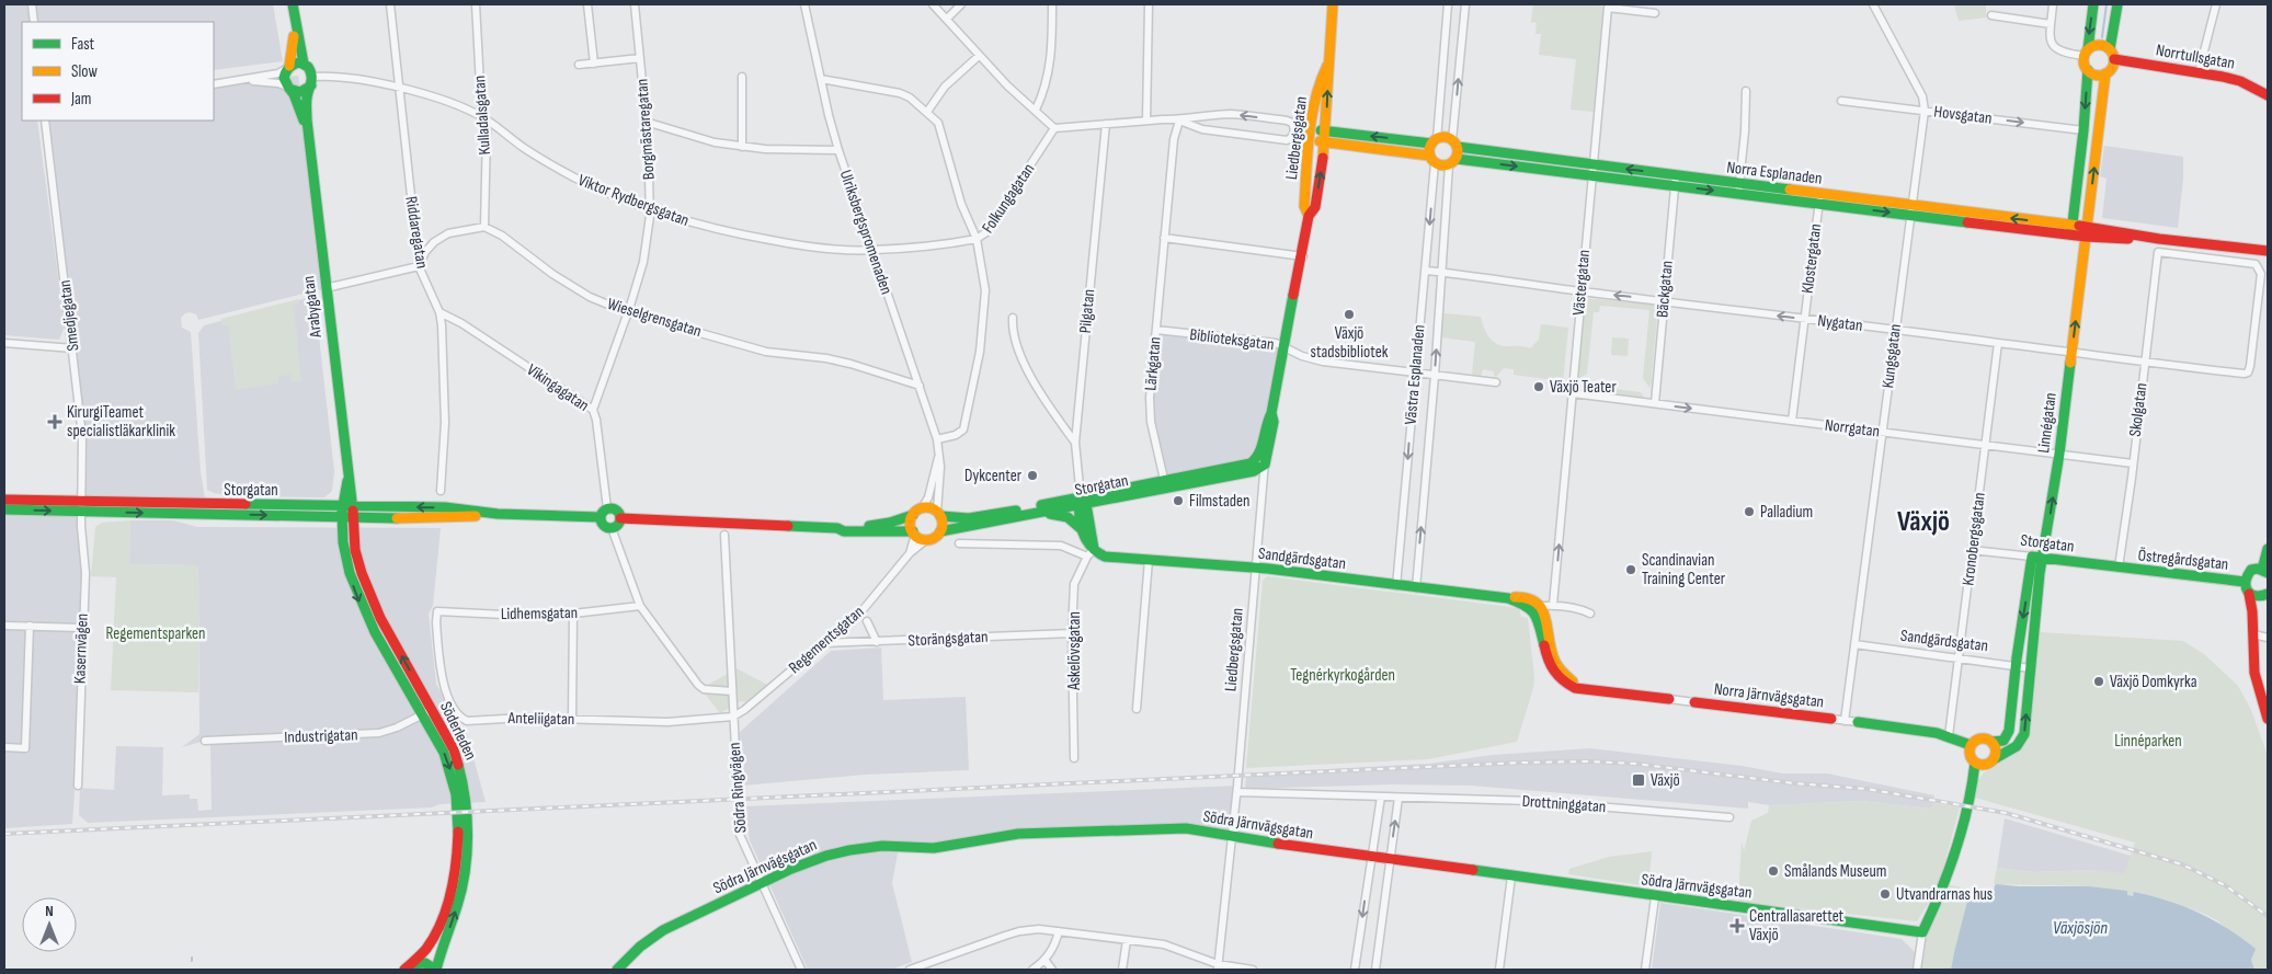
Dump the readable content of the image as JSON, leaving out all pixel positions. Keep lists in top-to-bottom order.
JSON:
{
  "streets": {
    "street": [
      "Norrtullsgatan",
      "Kulladalsgatan",
      "Hovsgatan",
      "Borgmästaregatan",
      "Liedbergsgatan",
      "Norra Esplanaden",
      "Folkungagatan",
      "Viktor Rydbergsgatan",
      "Riddaregatan",
      "Ulriksbergspromenaden",
      "Klostergatan",
      "Västergatan",
      "Bäckgatan",
      "Arabygatan",
      "Pilgatan",
      "Smedjegatan",
      "Wieselgrensgatan",
      "Nygatan",
      "Biblioteksgatan",
      "Kungsgatan",
      "Lärkgatan",
      "Västra Esplanaden",
      "Vikingagatan",
      "Skolgatan",
      "Linnégatan",
      "Norrgatan",
      "Storgatan",
      "Kronobergsgatan",
      "Sandgärdsgatan",
      "Östregårdsgatan",
      "Lidhemsgatan",
      "Storängsgatan",
      "Regementsgatan",
      "Kasernvägen",
      "Askelövsgatan",
      "Norra Järnvägsgatan",
      "Anteliigatan",
      "Söderleden",
      "Industrigatan",
      "Södra Ringvägen",
      "Drottninggatan",
      "Södra Järnvägsgatan"
    ]
  },
  "crossings": [
    ["Norrtullsgatan", "Linnégatan"],
    ["Kulladalsgatan", "Viktor Rydbergsgatan"],
    ["Kulladalsgatan", "Wieselgrensgatan"],
    ["Hovsgatan", "Kungsgatan"],
    ["Borgmästaregatan", "Viktor Rydbergsgatan"],
    ["Borgmästaregatan", "Wieselgrensgatan"],
    ["Borgmästaregatan", "Vikingagatan"],
    ["Liedbergsgatan", "Norra Esplanaden"],
    ["Liedbergsgatan", "Biblioteksgatan"],
    ["Liedbergsgatan", "Storgatan"],
    ["Liedbergsgatan", "Sandgärdsgatan"],
    ["Liedbergsgatan", "Drottninggatan"],
    ["Liedbergsgatan", "Södra Järnvägsgatan"],
    ["Norra Esplanaden", "Klostergatan"],
    ["Norra Esplanaden", "Västergatan"],
    ["Norra Esplanaden", "Bäckgatan"],
    ["Norra Esplanaden", "Kungsgatan"],
    ["Norra Esplanaden", "Västra Esplanaden"],
    ["Norra Esplanaden", "Linnégatan"],
    ["Folkungagatan", "Viktor Rydbergsgatan"],
    ["Folkungagatan", "Ulriksbergspromenaden"],
    ["Viktor Rydbergsgatan", "Riddaregatan"],
    ["Viktor Rydbergsgatan", "Ulriksbergspromenaden"],
    ["Viktor Rydbergsgatan", "Arabygatan"],
    ["Riddaregatan", "Vikingagatan"],
    ["Ulriksbergspromenaden", "Wieselgrensgatan"],
    ["Ulriksbergspromenaden", "Storgatan"],
    ["Ulriksbergspromenaden", "Regementsgatan"],
    ["Klostergatan", "Nygatan"],
    ["Klostergatan", "Norrgatan"],
    ["Västergatan", "Nygatan"],
    ["Västergatan", "Norrgatan"],
    ["Bäckgatan", "Nygatan"],
    ["Bäckgatan", "Norrgatan"],
    ["Arabygatan", "Storgatan"],
    ["Arabygatan", "Söderleden"],
    ["Pilgatan", "Storgatan"],
    ["Smedjegatan", "Storgatan"],
    ["Smedjegatan", "Kasernvägen"],
    ["Nygatan", "Kungsgatan"],
    ["Nygatan", "Västra Esplanaden"],
    ["Nygatan", "Skolgatan"],
    ["Nygatan", "Linnégatan"],
    ["Nygatan", "Kronobergsgatan"],
    ["Biblioteksgatan", "Lärkgatan"],
    ["Biblioteksgatan", "Västra Esplanaden"],
    ["Kungsgatan", "Norrgatan"],
    ["Kungsgatan", "Sandgärdsgatan"],
    ["Kungsgatan", "Norra Järnvägsgatan"],
    ["Lärkgatan", "Storgatan"],
    ["Västra Esplanaden", "Sandgärdsgatan"],
    ["Vikingagatan", "Storgatan"],
    ["Skolgatan", "Norrgatan"],
    ["Skolgatan", "Storgatan"],
    ["Skolgatan", "Östregårdsgatan"],
    ["Linnégatan", "Norrgatan"],
    ["Linnégatan", "Storgatan"],
    ["Linnégatan", "Sandgärdsgatan"],
    ["Linnégatan", "Norra Järnvägsgatan"],
    ["Norrgatan", "Kronobergsgatan"],
    ["Storgatan", "Kronobergsgatan"],
    ["Storgatan", "Östregårdsgatan"],
    ["Storgatan", "Regementsgatan"],
    ["Storgatan", "Kasernvägen"],
    ["Storgatan", "Söderleden"],
    ["Kronobergsgatan", "Sandgärdsgatan"],
    ["Kronobergsgatan", "Norra Järnvägsgatan"],
    ["Sandgärdsgatan", "Askelövsgatan"],
    ["Sandgärdsgatan", "Norra Järnvägsgatan"],
    ["Lidhemsgatan", "Anteliigatan"],
    ["Storängsgatan", "Regementsgatan"],
    ["Storängsgatan", "Askelövsgatan"],
    ["Regementsgatan", "Anteliigatan"],
    ["Regementsgatan", "Södra Ringvägen"],
    ["Anteliigatan", "Södra Ringvägen"],
    ["Söderleden", "Industrigatan"],
    ["Södra Ringvägen", "Södra Järnvägsgatan"]
  ],
  "one_way": ["Hovsgatan"],
  "districts": ["Växjö"],
  "water": ["Växjösjön"],
  "parks": ["Regementsparken", "Tegnérkyrkogården", "Linnéparken"],
  "places": {
    "other": [
      "Växjö stadsbibliotek",
      "Växjö Teater",
      "Dykcenter",
      "Filmstaden",
      "Palladium",
      "Scandinavian Training Center",
      "Växjö Domkyrka",
      "Smålands Museum",
      "Utvandrarnas hus"
    ],
    "health": ["KirurgiTeamet specialistläkarklinik", "Centrallasarettet Växjö"],
    "transit": ["Växjö"]
  },
  "legend": ["Fast", "Slow", "Jam"],
  "north": "top"
}
